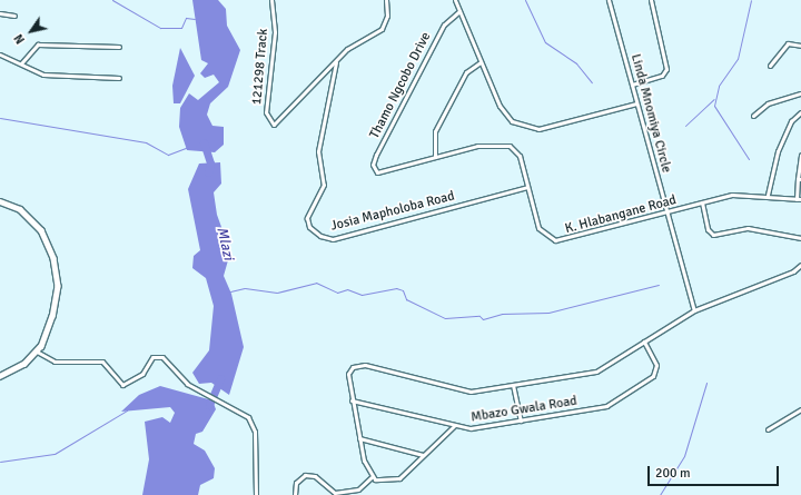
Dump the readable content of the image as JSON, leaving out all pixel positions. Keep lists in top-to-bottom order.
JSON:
{
  "streets": {
    "street": [
      "121298 Track",
      "Thamo Ngcobo Drive",
      "Linda Mnomiya Circle",
      "Josia Mapholoba Road",
      "K. Hlabangane Road",
      "Mbazo Gwala Road"
    ]
  },
  "crossings": [
    ["121298 Track", "Josia Mapholoba Road"],
    ["Thamo Ngcobo Drive", "K. Hlabangane Road"],
    ["Linda Mnomiya Circle", "K. Hlabangane Road"],
    ["Josia Mapholoba Road", "K. Hlabangane Road"]
  ],
  "water": ["Mlazi"],
  "scale_bar": "200 m",
  "north": "bottom left"
}
